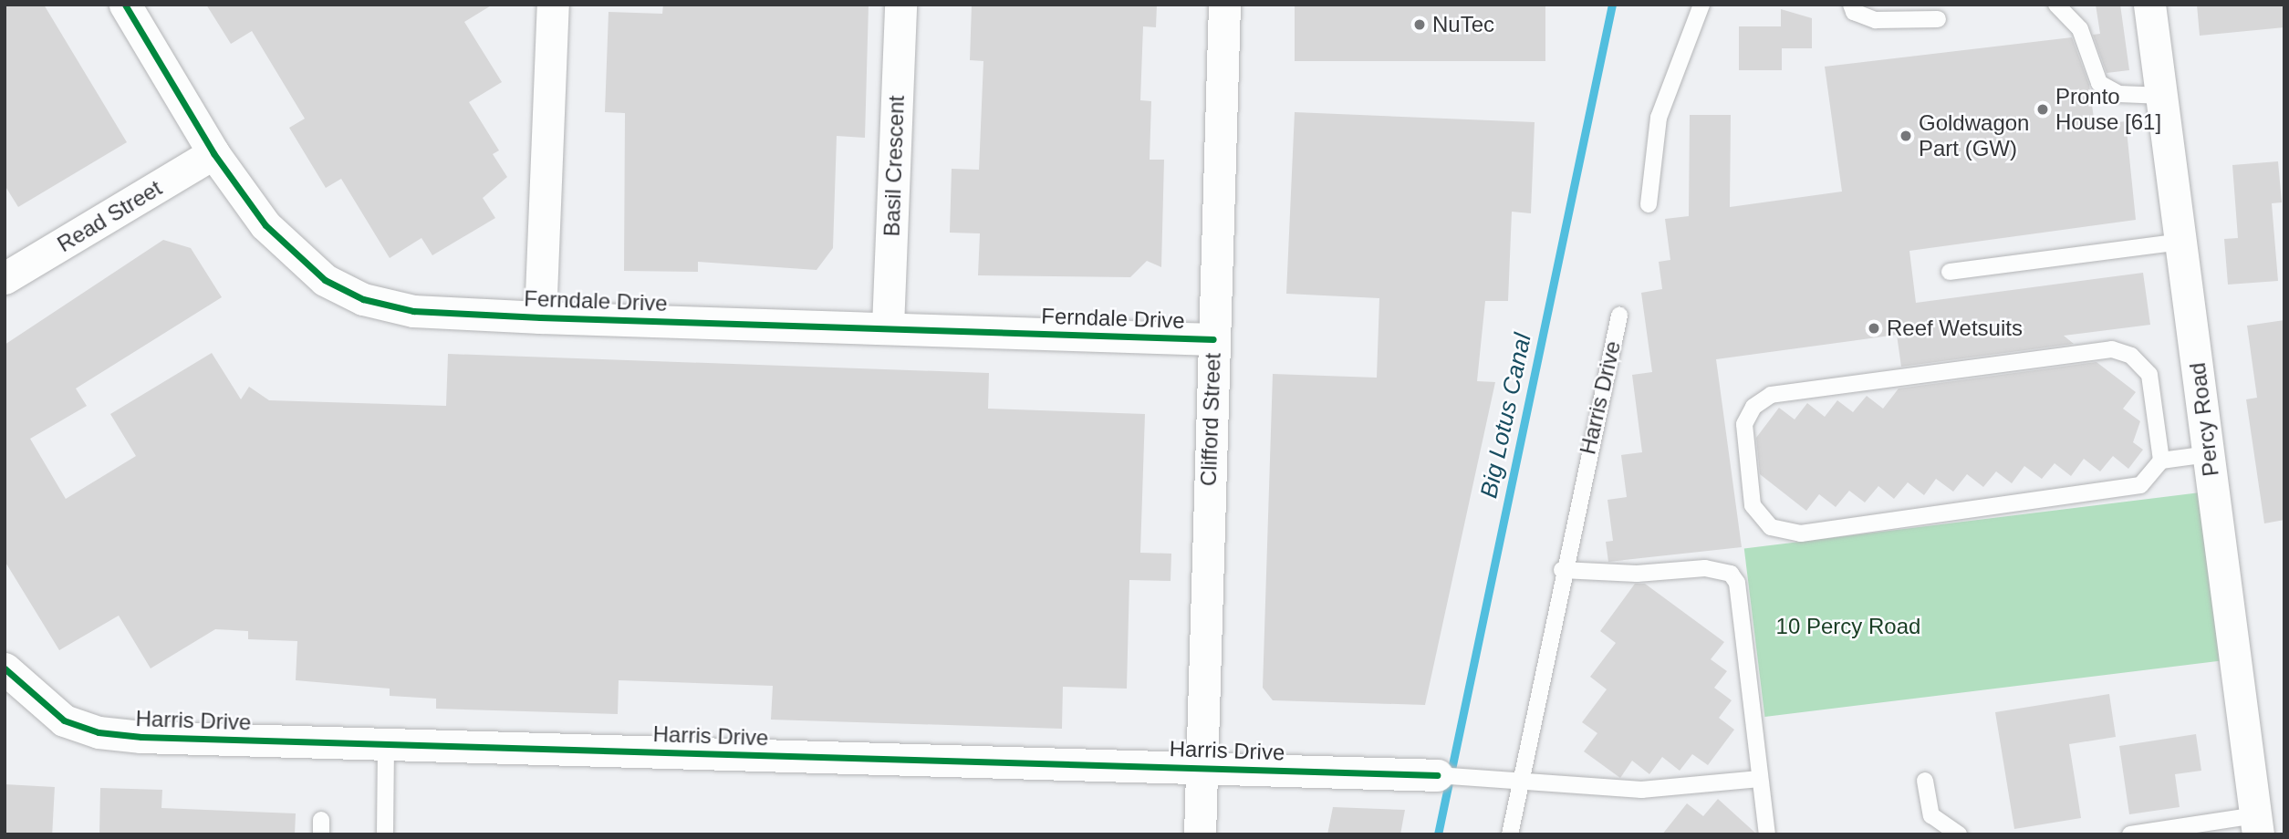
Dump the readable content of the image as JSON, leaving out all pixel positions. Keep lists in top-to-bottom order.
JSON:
{
  "streets": {
    "street": [
      "Basil Crescent",
      "Read Street",
      "Ferndale Drive",
      "Harris Drive",
      "Clifford Street",
      "Percy Road"
    ]
  },
  "crossings": [
    ["Basil Crescent", "Ferndale Drive"],
    ["Read Street", "Ferndale Drive"],
    ["Ferndale Drive", "Clifford Street"],
    ["Harris Drive", "Clifford Street"]
  ],
  "water": ["Big Lotus Canal"],
  "parks": ["10 Percy Road"],
  "places": [
    "NuTec",
    "Pronto House [61]",
    "Goldwagon Part (GW)",
    "Reef Wetsuits"
  ]
}
